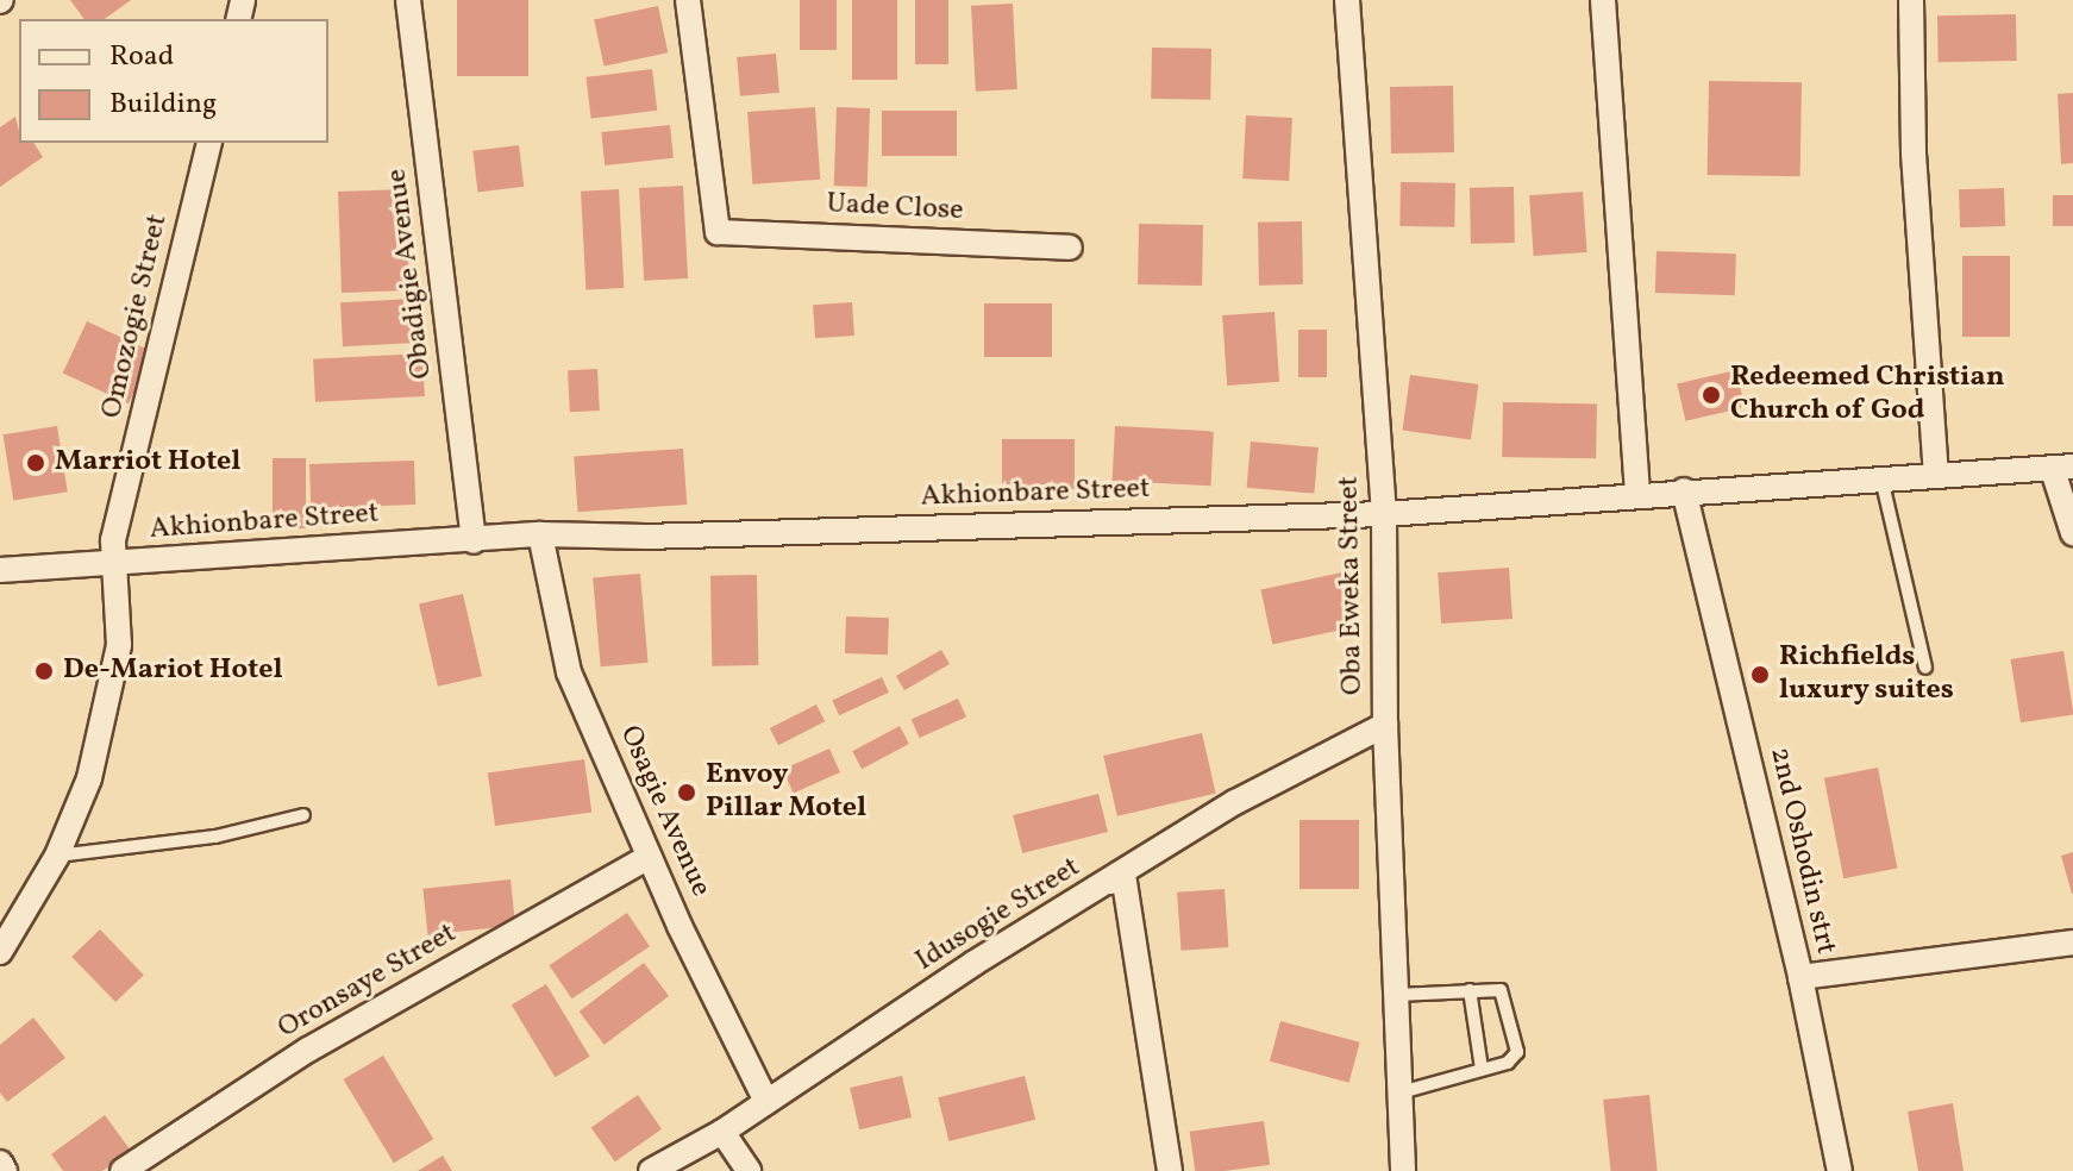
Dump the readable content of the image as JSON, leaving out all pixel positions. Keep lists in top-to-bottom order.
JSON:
{
  "streets": {
    "street": [
      "Uade Close",
      "Obadigie Avenue",
      "Omozogie Street",
      "Akhionbare Street",
      "Oba Eweka Street",
      "Osagie Avenue",
      "2nd Oshodin strt",
      "Idusogie Street",
      "Oronsaye Street"
    ]
  },
  "crossings": [
    ["Obadigie Avenue", "Akhionbare Street"],
    ["Omozogie Street", "Akhionbare Street"],
    ["Akhionbare Street", "Oba Eweka Street"],
    ["Akhionbare Street", "Osagie Avenue"],
    ["Akhionbare Street", "2nd Oshodin strt"],
    ["Oba Eweka Street", "Idusogie Street"],
    ["Osagie Avenue", "Idusogie Street"],
    ["Osagie Avenue", "Oronsaye Street"]
  ],
  "places": [
    "Redeemed Christian Church of God",
    "Marriot Hotel",
    "De-Mariot Hotel",
    "Richfields luxury suites",
    "Envoy Pillar Motel"
  ],
  "legend": ["Road", "Building"]
}
